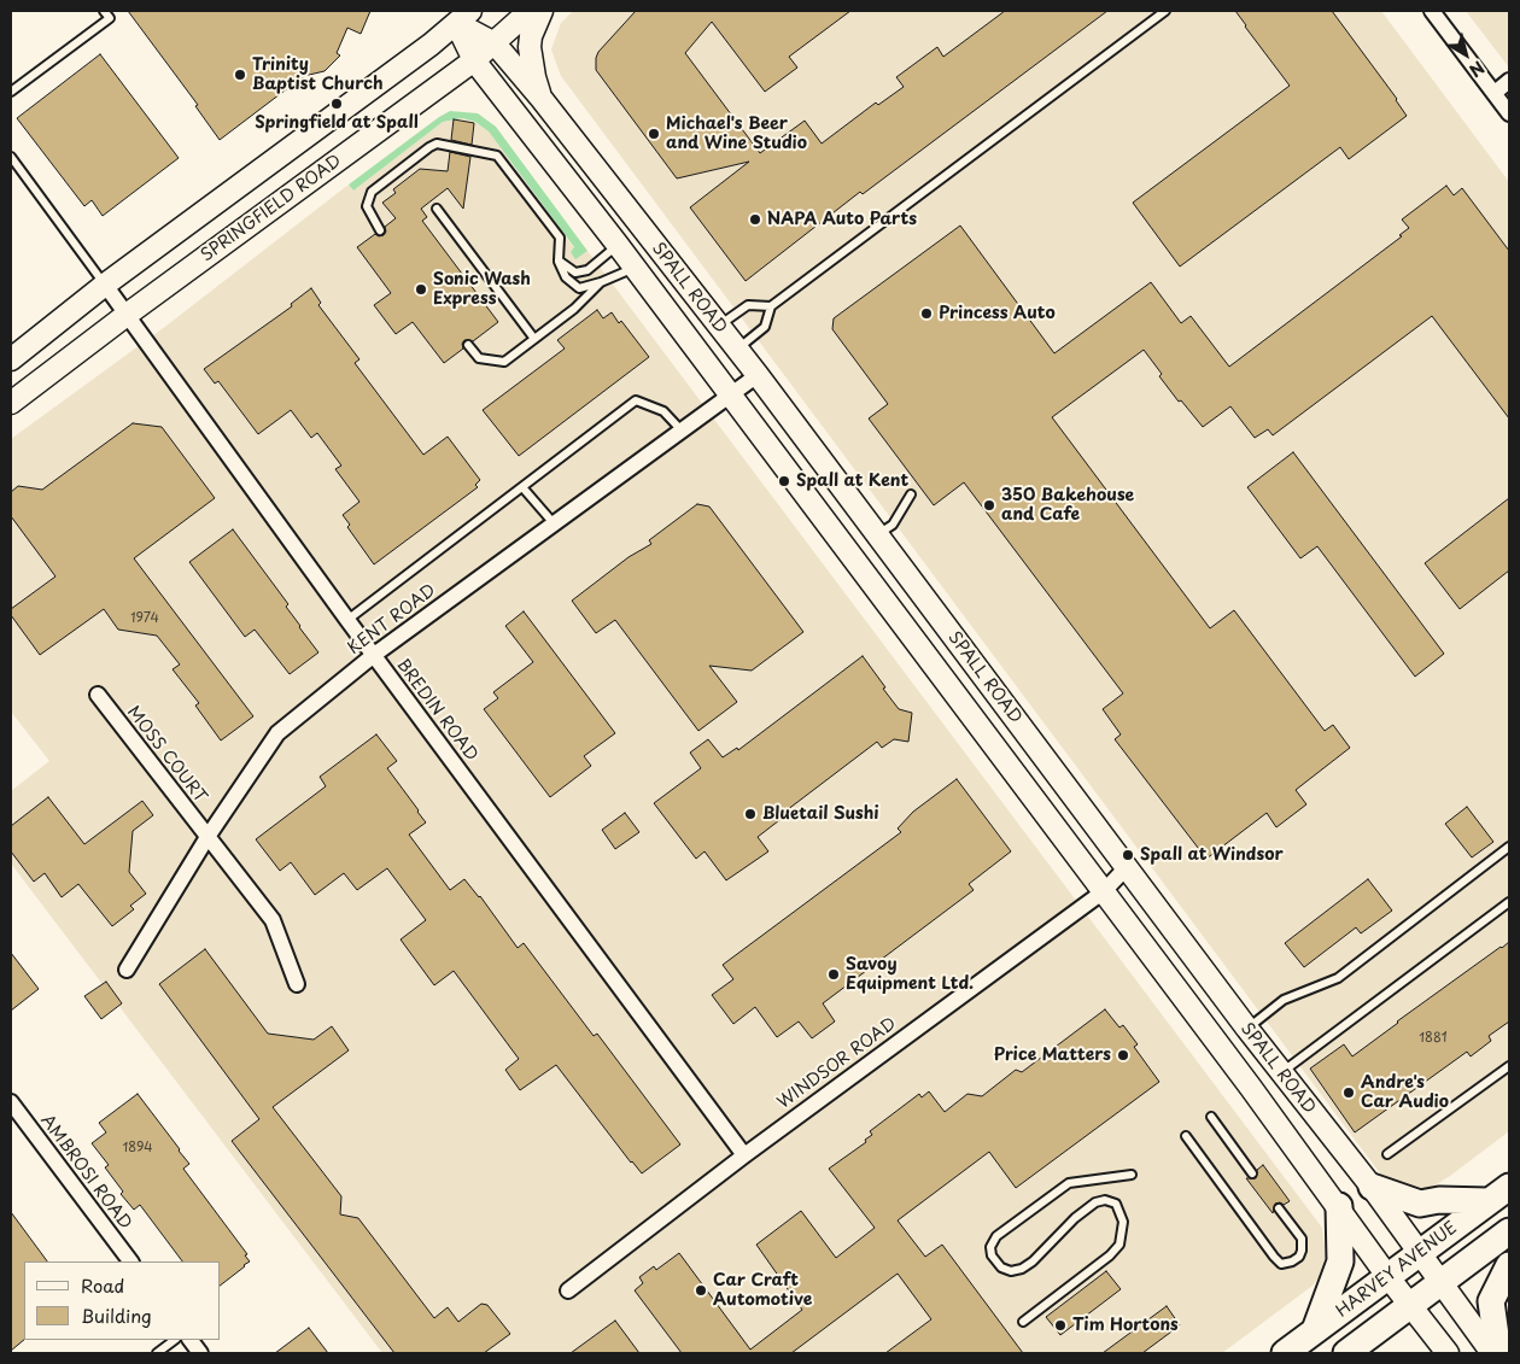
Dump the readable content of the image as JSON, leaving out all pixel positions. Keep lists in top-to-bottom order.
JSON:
{
  "streets": {
    "highway": ["HARVEY AVENUE"],
    "main road": ["SPRINGFIELD ROAD", "SPALL ROAD"],
    "street": [
      "KENT ROAD",
      "BREDIN ROAD",
      "MOSS COURT",
      "WINDSOR ROAD",
      "AMBROSI ROAD"
    ]
  },
  "crossings": [
    ["SPRINGFIELD ROAD", "SPALL ROAD"],
    ["SPRINGFIELD ROAD", "BREDIN ROAD"],
    ["SPALL ROAD", "KENT ROAD"],
    ["SPALL ROAD", "WINDSOR ROAD"],
    ["SPALL ROAD", "HARVEY AVENUE"],
    ["KENT ROAD", "BREDIN ROAD"],
    ["KENT ROAD", "MOSS COURT"],
    ["BREDIN ROAD", "WINDSOR ROAD"]
  ],
  "places": [
    "Trinity Baptist Church",
    "Springfield at Spall",
    "Michael's Beer and Wine Studio",
    "NAPA Auto Parts",
    "Sonic Wash Express",
    "Princess Auto",
    "Spall at Kent",
    "350 Bakehouse and Cafe",
    "Bluetail Sushi",
    "Spall at Windsor",
    "Savoy Equipment Ltd.",
    "Price Matters",
    "Andre's Car Audio",
    "Car Craft Automotive",
    "Tim Hortons"
  ],
  "house_numbers": ["1974", "1881", "1894"],
  "legend": ["Road", "Building"],
  "north": "bottom right"
}
